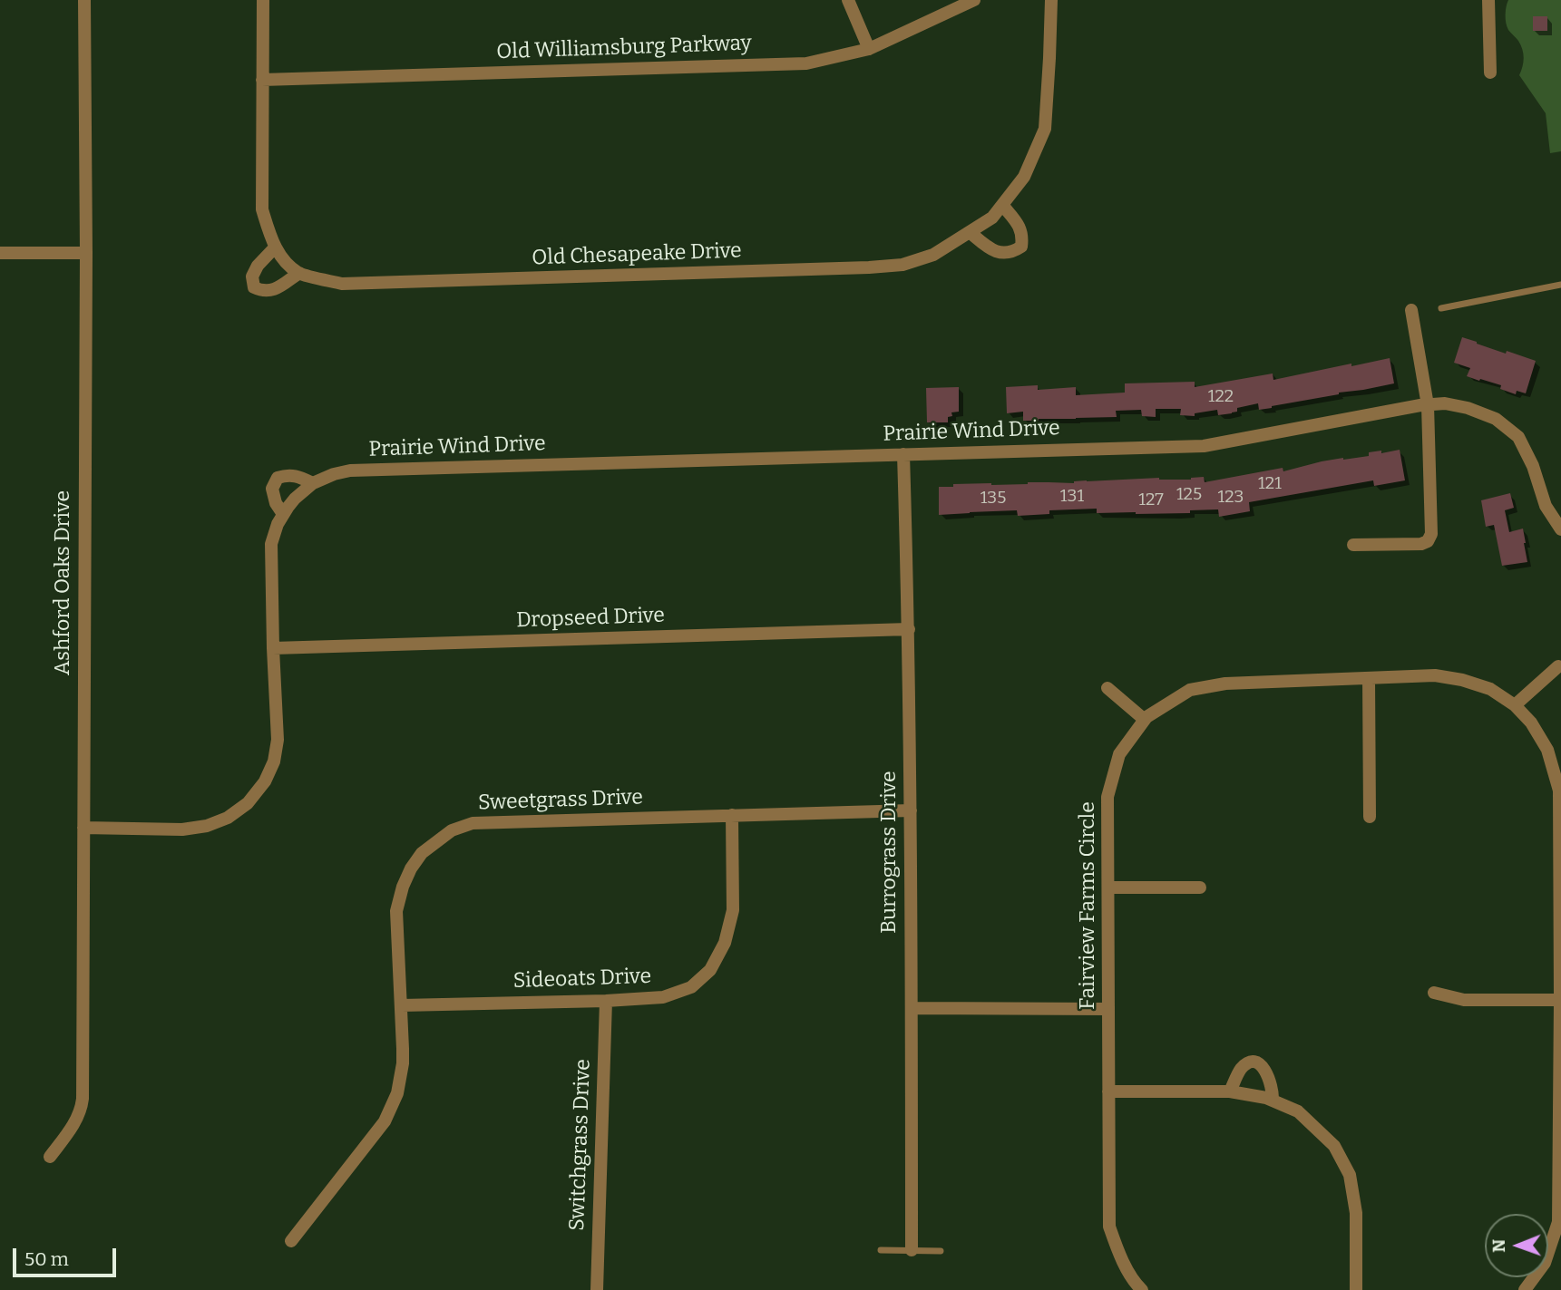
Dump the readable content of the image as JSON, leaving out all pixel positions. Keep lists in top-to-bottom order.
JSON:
{
  "streets": {
    "street": [
      "Old Williamsburg Parkway",
      "Old Chesapeake Drive",
      "Prairie Wind Drive",
      "Ashford Oaks Drive",
      "Dropseed Drive",
      "Sweetgrass Drive",
      "Burrograss Drive",
      "Fairview Farms Circle",
      "Sideoats Drive",
      "Switchgrass Drive"
    ]
  },
  "crossings": [
    ["Old Williamsburg Parkway", "Old Chesapeake Drive"],
    ["Prairie Wind Drive", "Ashford Oaks Drive"],
    ["Prairie Wind Drive", "Dropseed Drive"],
    ["Prairie Wind Drive", "Burrograss Drive"],
    ["Dropseed Drive", "Burrograss Drive"],
    ["Sweetgrass Drive", "Burrograss Drive"],
    ["Sweetgrass Drive", "Sideoats Drive"],
    ["Sideoats Drive", "Switchgrass Drive"]
  ],
  "house_numbers": [
    "122",
    "121",
    "125",
    "131",
    "123",
    "135",
    "127"
  ],
  "scale_bar": "50 m",
  "north": "left"
}
